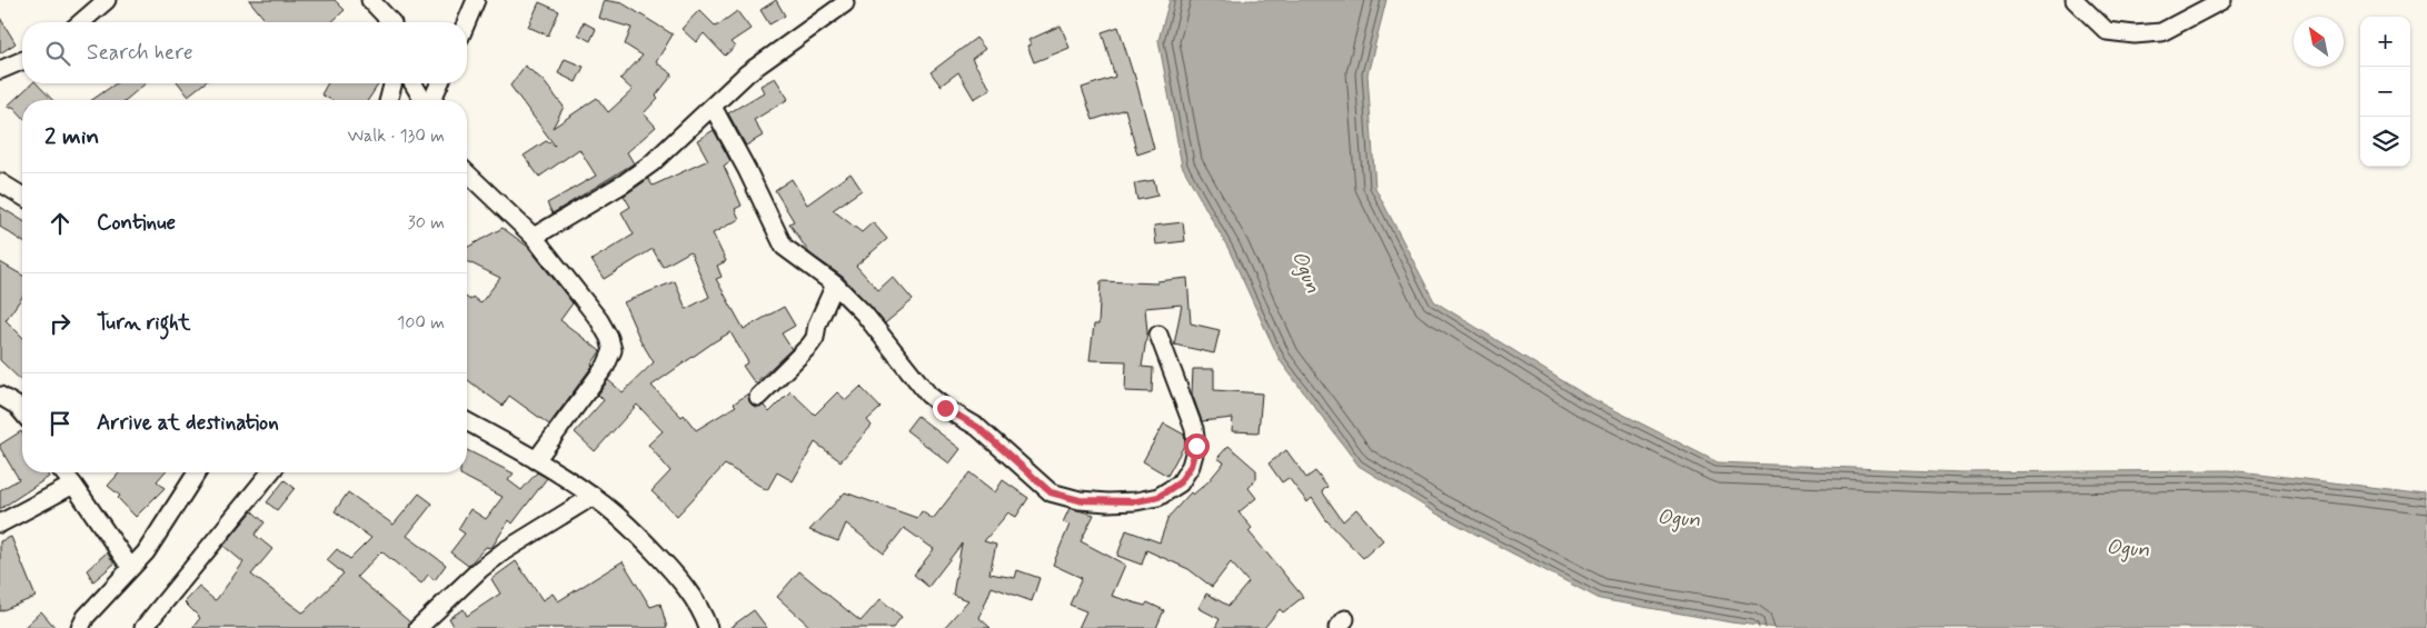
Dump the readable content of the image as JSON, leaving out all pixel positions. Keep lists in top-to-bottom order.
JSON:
{
  "water": ["Ogun"],
  "north": "top left",
  "page": {
    "map_buttons": ["+", "−"],
    "search": "Search here",
    "heading": ["2 min", "Walk · 130 m"],
    "list": [
      ["Continue", "30 m"],
      ["Turn right", "100 m"],
      "Arrive at destination"
    ]
  }
}
